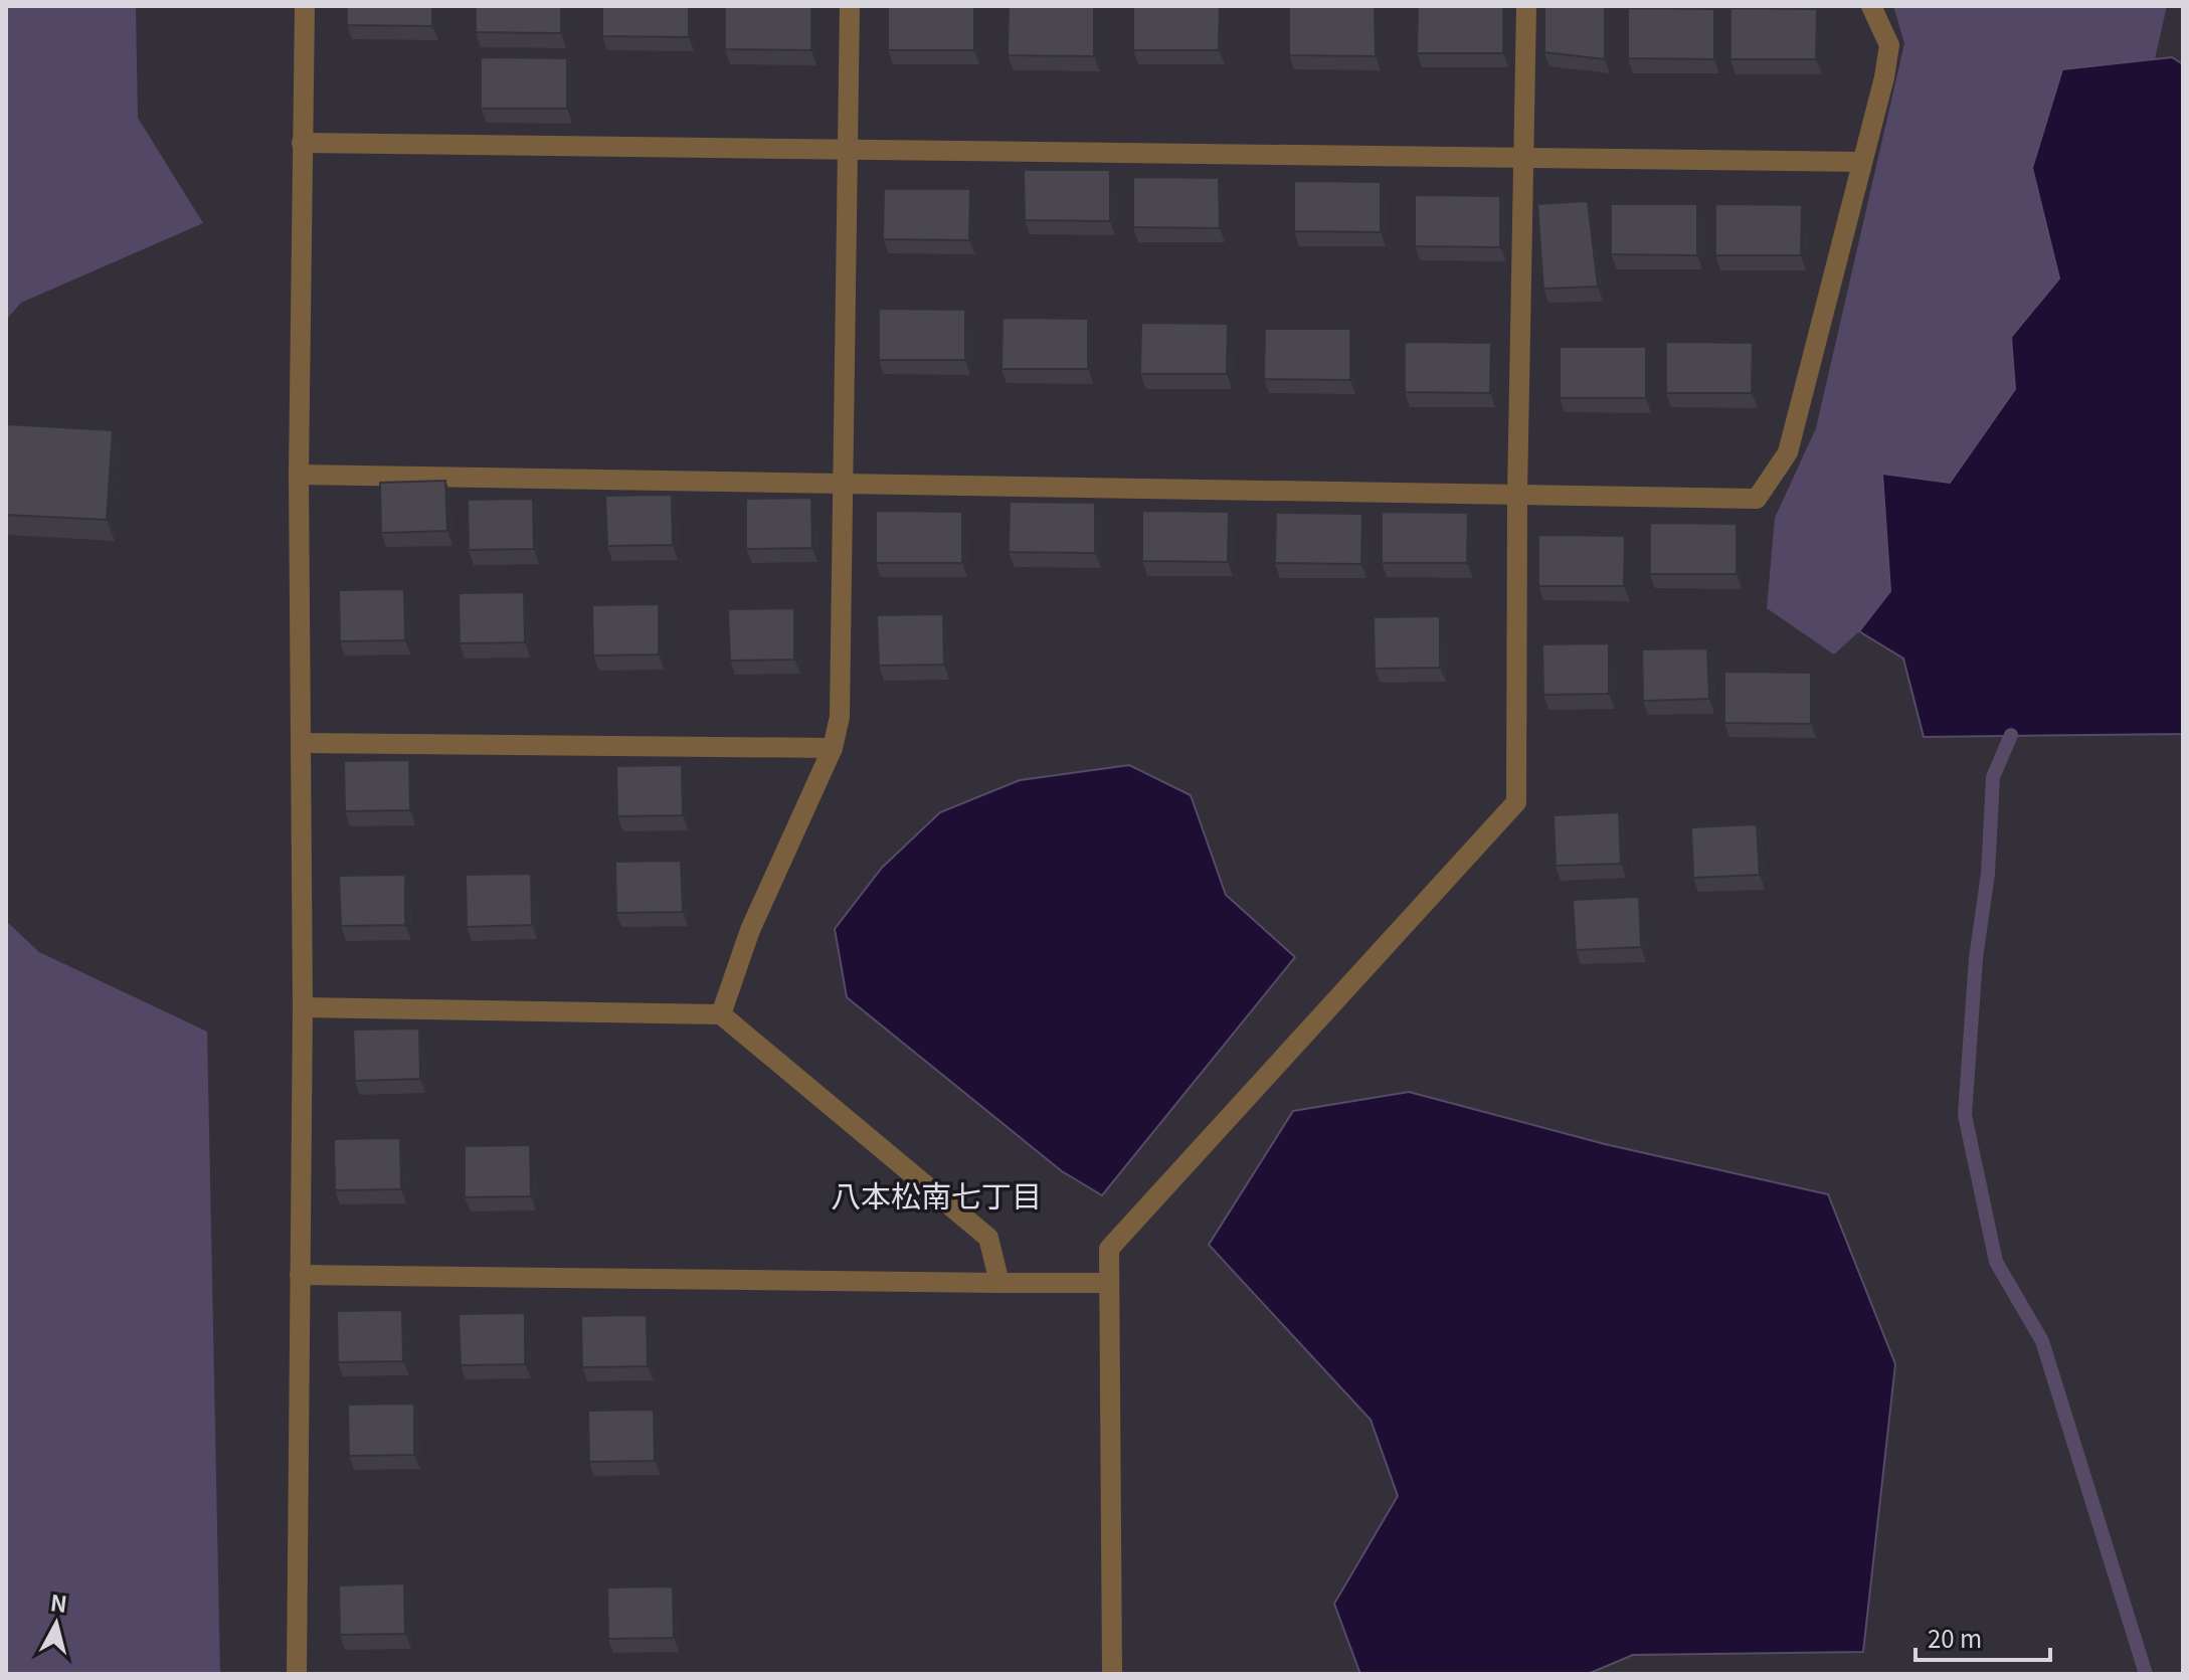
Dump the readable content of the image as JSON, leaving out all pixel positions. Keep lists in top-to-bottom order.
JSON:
{
  "districts": ["八本松南七丁目"],
  "scale_bar": "20 m",
  "north": "top"
}
